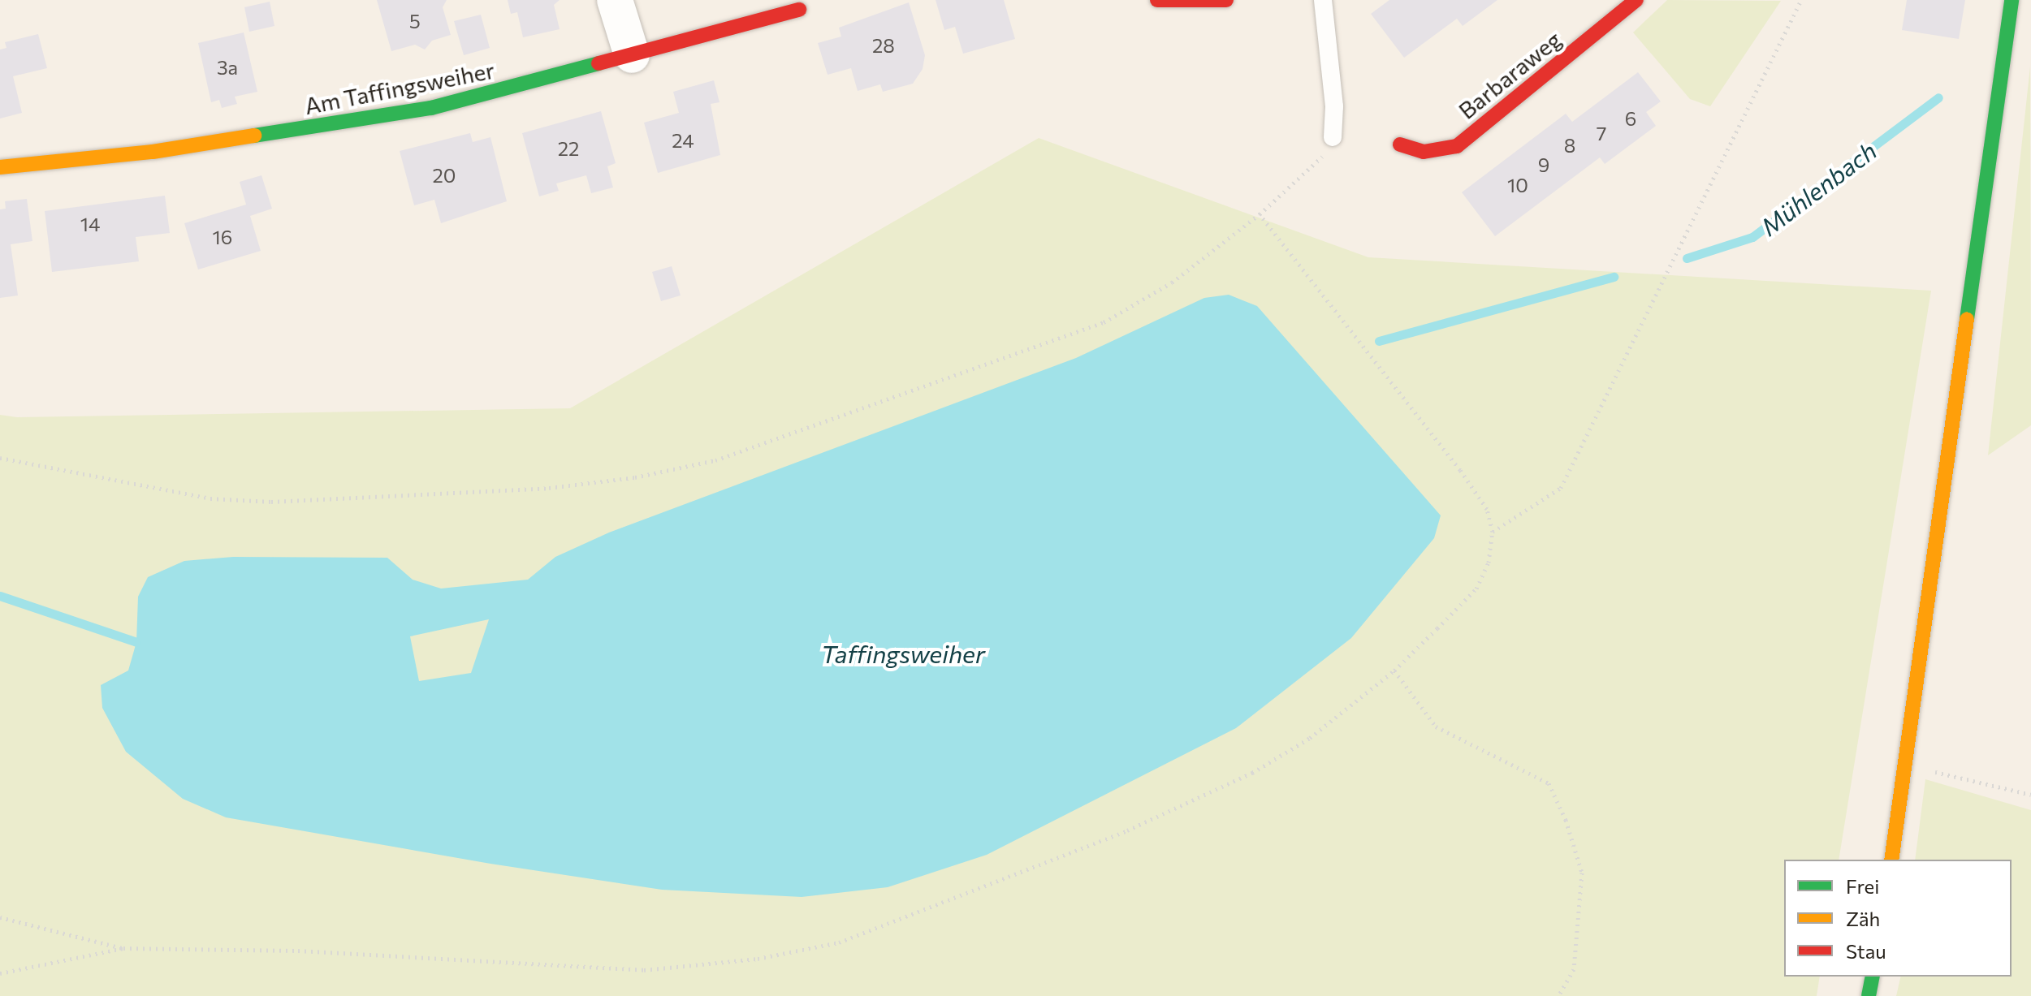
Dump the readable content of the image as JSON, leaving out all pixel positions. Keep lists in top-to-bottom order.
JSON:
{
  "streets": {
    "street": ["Barbaraweg", "Am Taffingsweiher"]
  },
  "water": ["Mühlenbach", "Taffingsweiher"],
  "house_numbers": [
    "5",
    "28",
    "3a",
    "6",
    "7",
    "24",
    "8",
    "22",
    "9",
    "20",
    "10",
    "14",
    "16"
  ],
  "legend": ["Frei", "Zäh", "Stau"]
}
